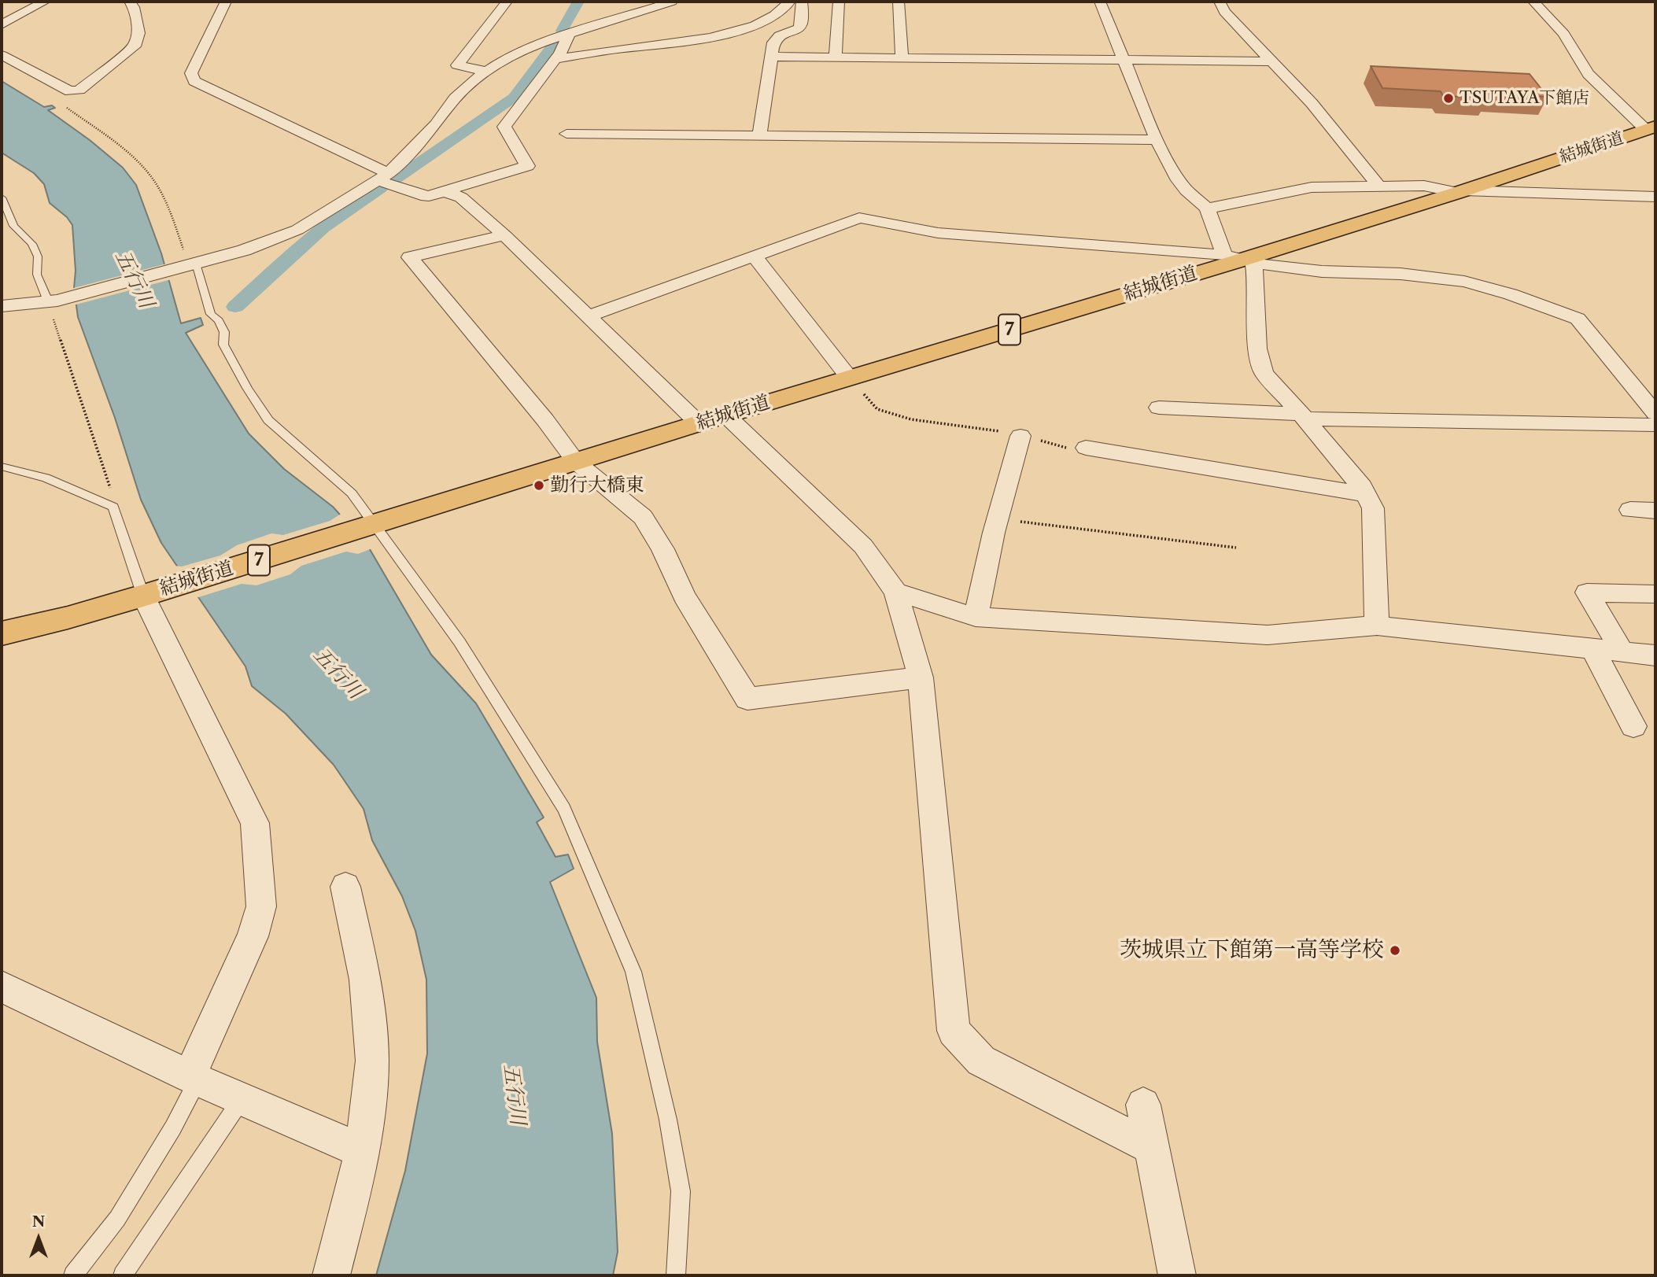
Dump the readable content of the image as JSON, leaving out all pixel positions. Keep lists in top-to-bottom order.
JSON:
{
  "streets": {
    "main road": ["結城街道", "7"]
  },
  "water": ["五行川"],
  "places": ["TSUTAYA下館店", "勤行大橋東", "茨城県立下館第一高等学校"],
  "north": "top"
}
